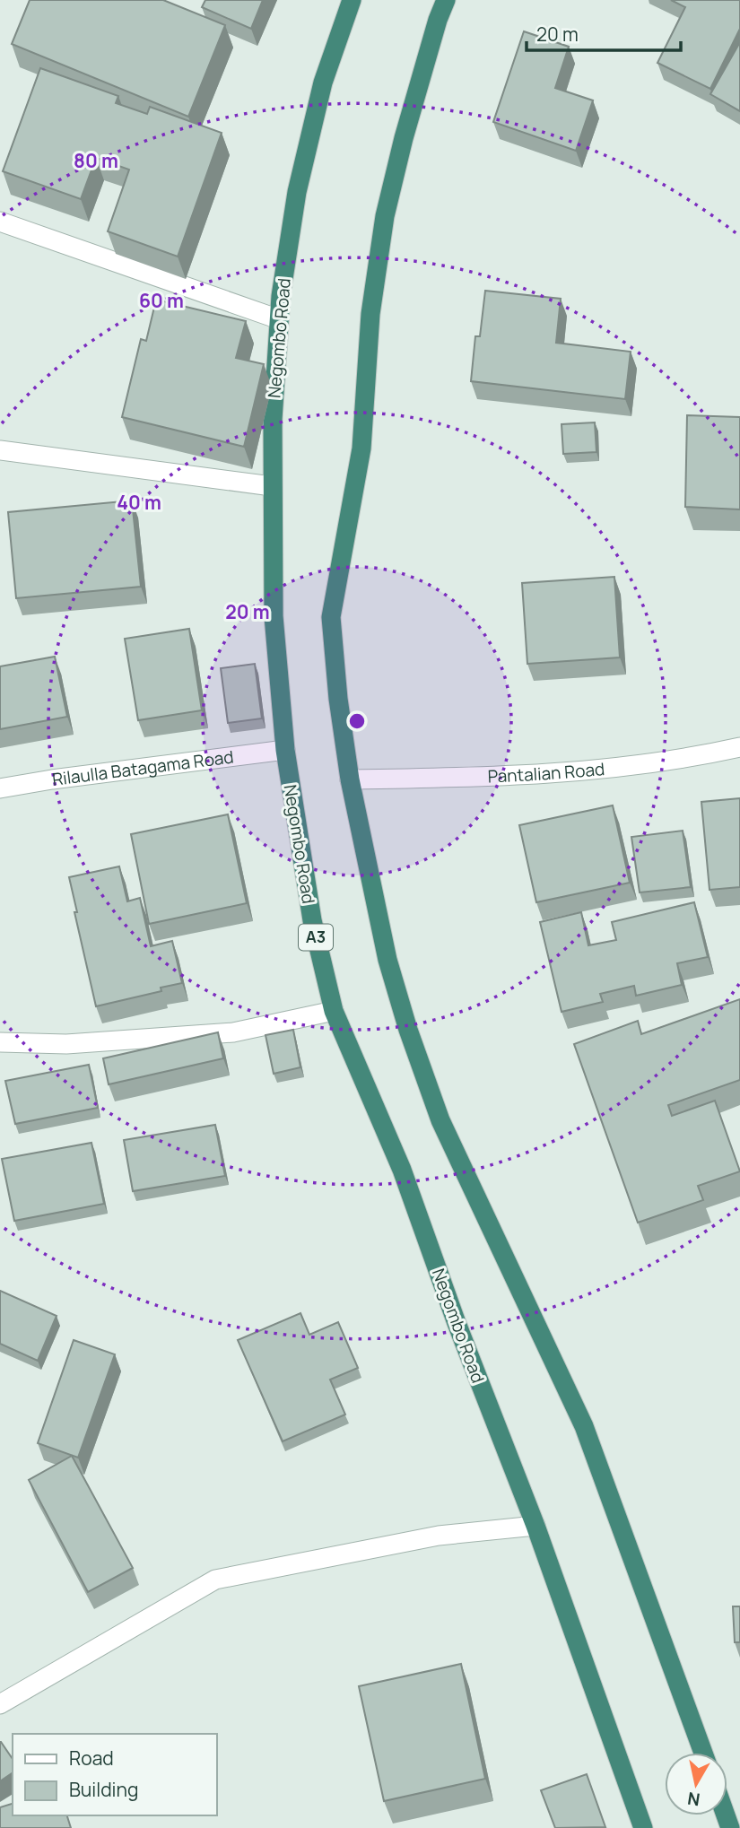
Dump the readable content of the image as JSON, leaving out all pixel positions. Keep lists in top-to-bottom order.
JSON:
{
  "streets": {
    "highway": ["Negombo Road", "A3"],
    "street": ["Rilaulla Batagama Road", "Pantalian Road"]
  },
  "crossings": [
    ["Negombo Road", "Rilaulla Batagama Road"]
  ],
  "legend": ["Road", "Building"],
  "scale_bar": "20 m",
  "north": "bottom",
  "rings": [
    "80 m",
    "60 m",
    "40 m",
    "20 m"
  ]
}
